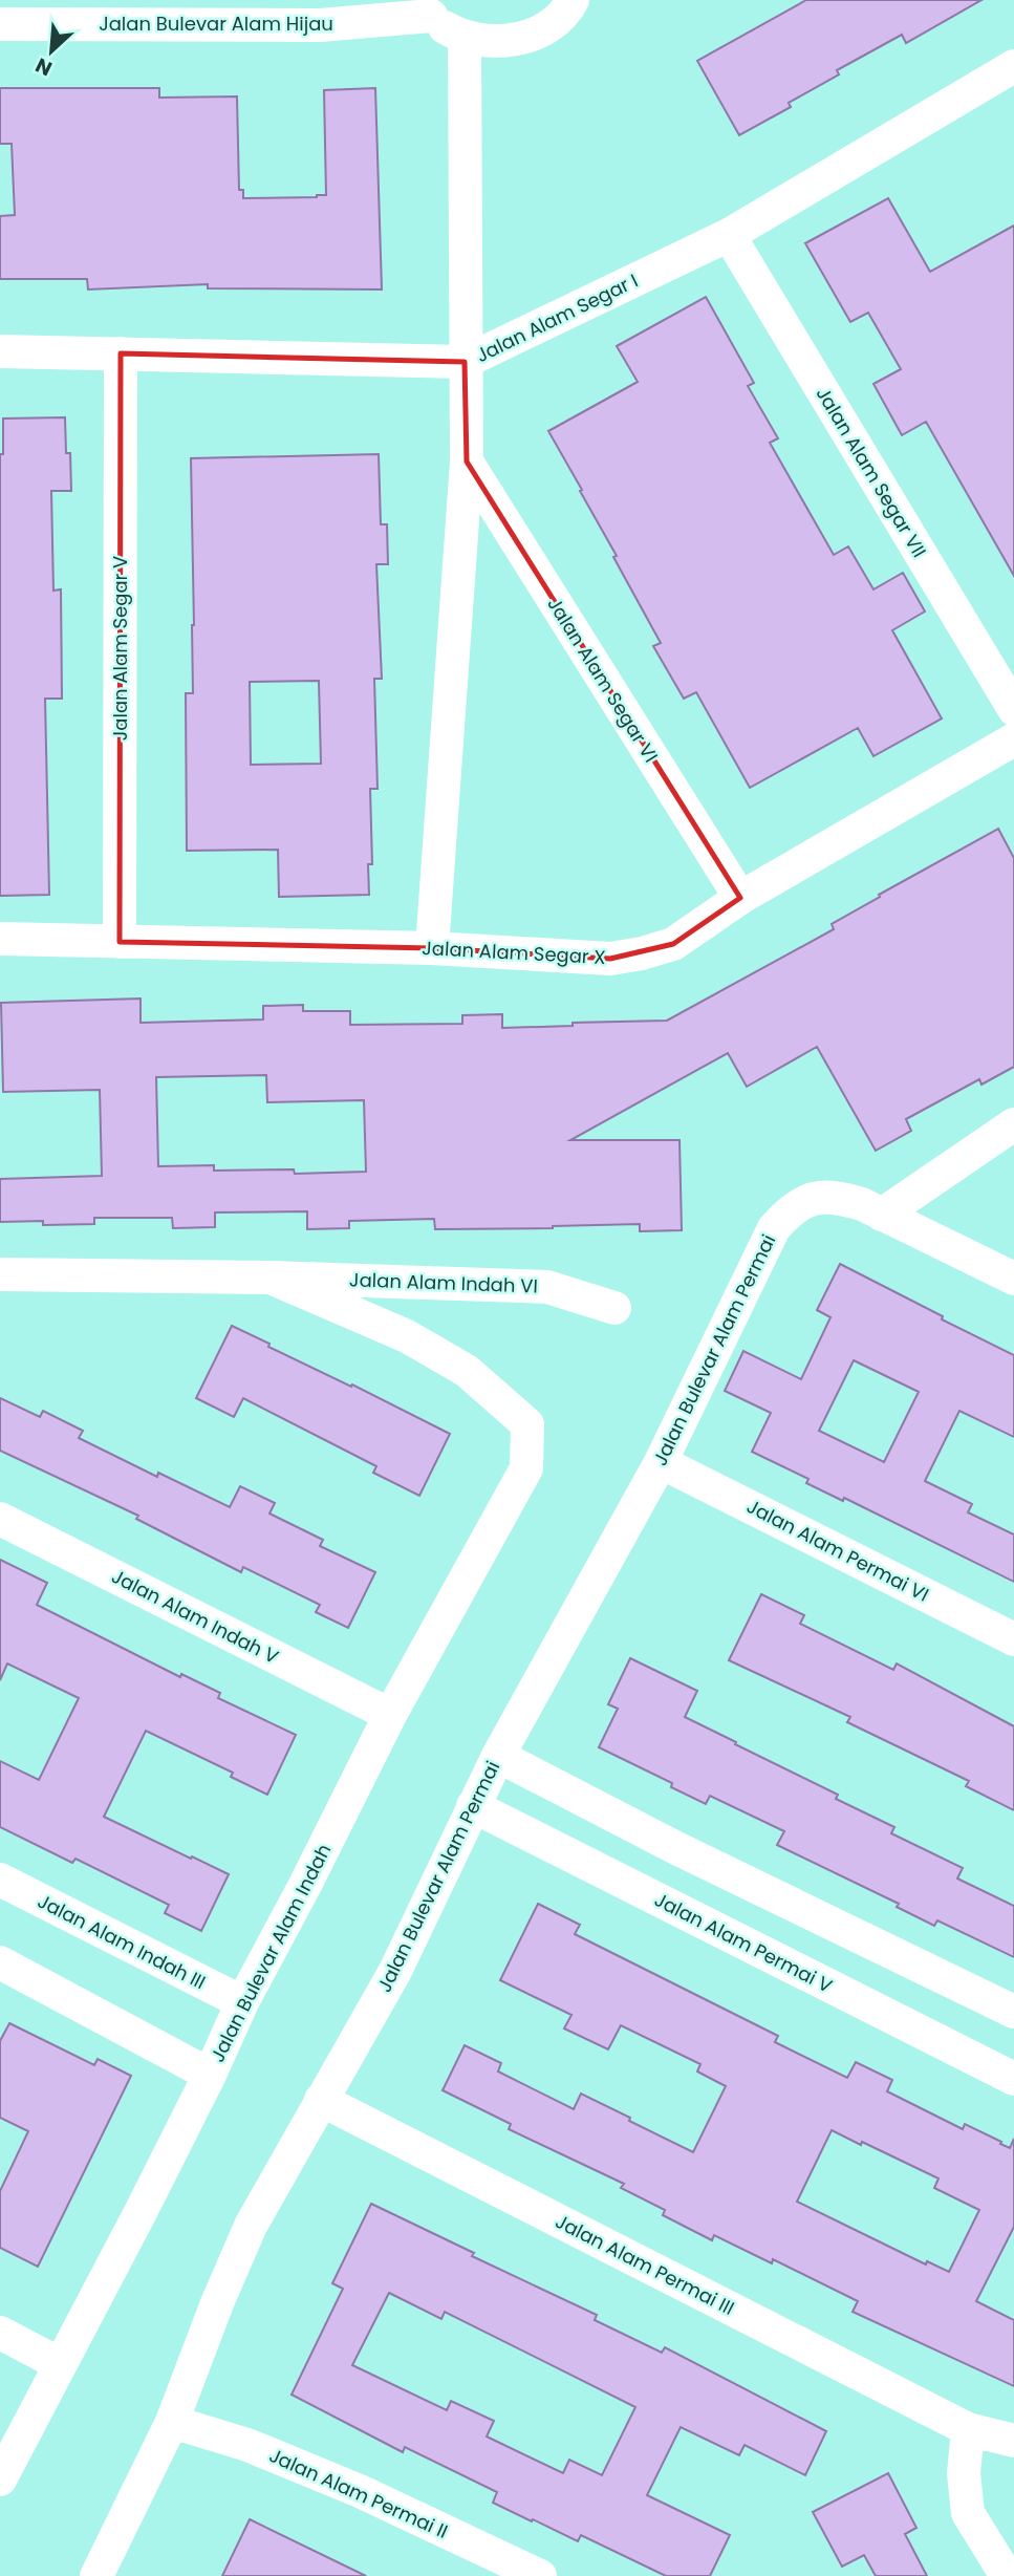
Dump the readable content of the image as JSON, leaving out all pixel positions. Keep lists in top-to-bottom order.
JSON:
{
  "streets": {
    "street": [
      "Jalan Bulevar Alam Hijau",
      "Jalan Alam Segar I",
      "Jalan Alam Segar VII",
      "Jalan Alam Segar V",
      "Jalan Alam Segar VI",
      "Jalan Alam Segar X",
      "Jalan Alam Indah VI",
      "Jalan Bulevar Alam Permai",
      "Jalan Alam Permai VI",
      "Jalan Alam Indah V",
      "Jalan Alam Indah III",
      "Jalan Alam Permai V",
      "Jalan Bulevar Alam Indah",
      "Jalan Alam Permai III",
      "Jalan Alam Permai II"
    ]
  },
  "crossings": [
    ["Jalan Alam Segar I", "Jalan Alam Segar VII"],
    ["Jalan Alam Segar I", "Jalan Alam Segar V"],
    ["Jalan Alam Segar V", "Jalan Alam Segar X"],
    ["Jalan Alam Segar VI", "Jalan Alam Segar X"],
    ["Jalan Alam Indah VI", "Jalan Bulevar Alam Indah"],
    ["Jalan Bulevar Alam Permai", "Jalan Alam Permai VI"],
    ["Jalan Bulevar Alam Permai", "Jalan Alam Permai V"],
    ["Jalan Bulevar Alam Permai", "Jalan Alam Permai III"],
    ["Jalan Bulevar Alam Permai", "Jalan Alam Permai II"],
    ["Jalan Alam Indah V", "Jalan Bulevar Alam Indah"],
    ["Jalan Alam Indah III", "Jalan Bulevar Alam Indah"]
  ],
  "north": "bottom left"
}
